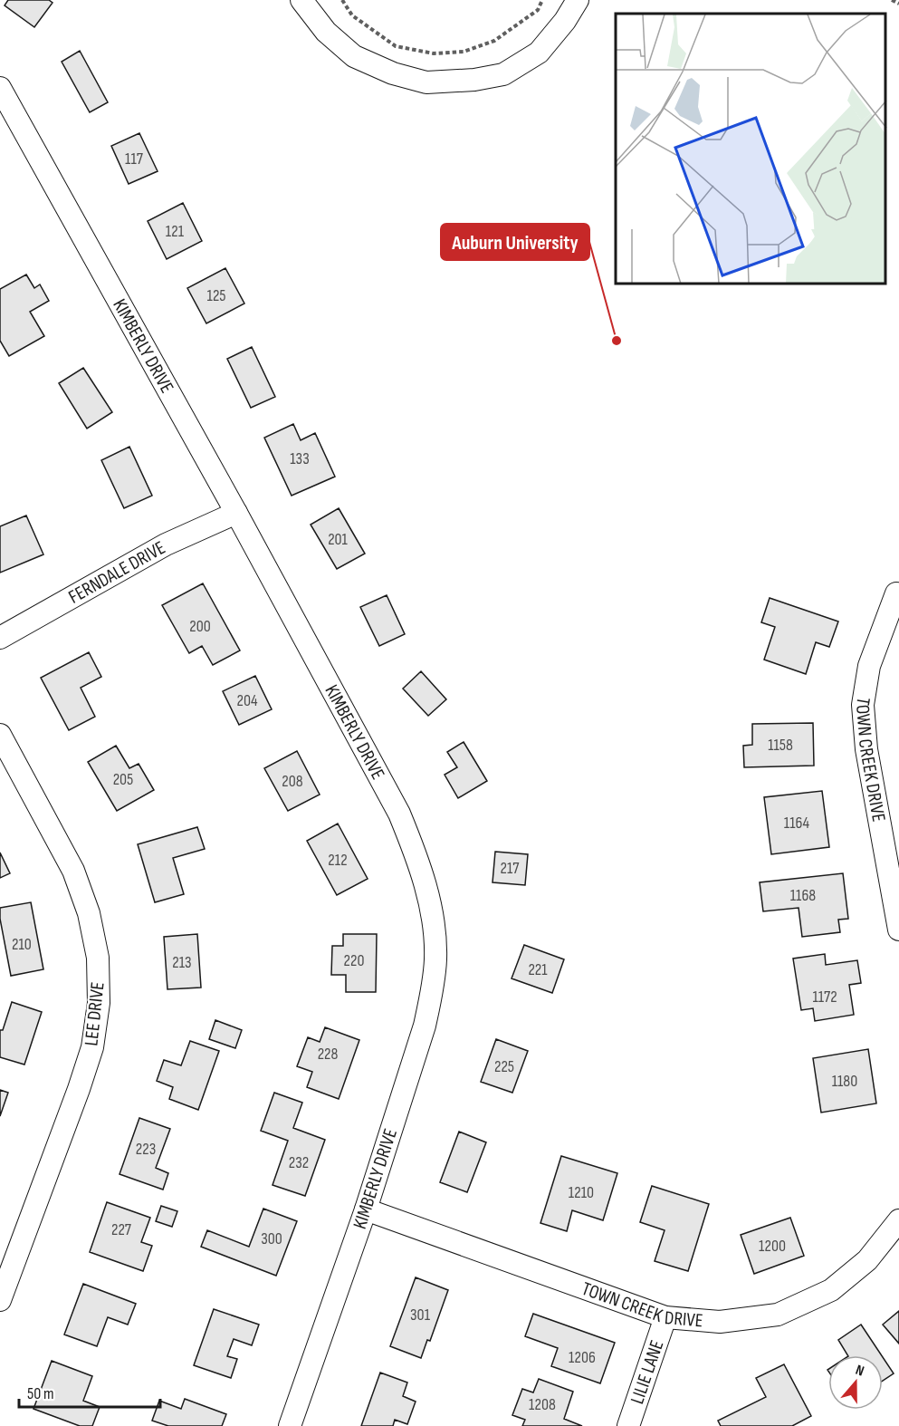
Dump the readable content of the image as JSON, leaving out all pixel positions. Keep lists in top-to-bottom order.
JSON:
{
  "streets": {
    "street": [
      "KIMBERLY DRIVE",
      "FERNDALE DRIVE",
      "TOWN CREEK DRIVE",
      "LEE DRIVE",
      "LILIE LANE"
    ]
  },
  "crossings": [
    ["KIMBERLY DRIVE", "FERNDALE DRIVE"],
    ["KIMBERLY DRIVE", "TOWN CREEK DRIVE"],
    ["TOWN CREEK DRIVE", "LILIE LANE"]
  ],
  "places": ["Auburn University"],
  "house_numbers": [
    "117",
    "121",
    "125",
    "133",
    "201",
    "200",
    "204",
    "1158",
    "205",
    "208",
    "1164",
    "212",
    "217",
    "1168",
    "210",
    "220",
    "213",
    "221",
    "1172",
    "228",
    "225",
    "1180",
    "223",
    "232",
    "1210",
    "227",
    "300",
    "1200",
    "301",
    "1206",
    "1208"
  ],
  "scale_bar": "50 m",
  "north": "top"
}
